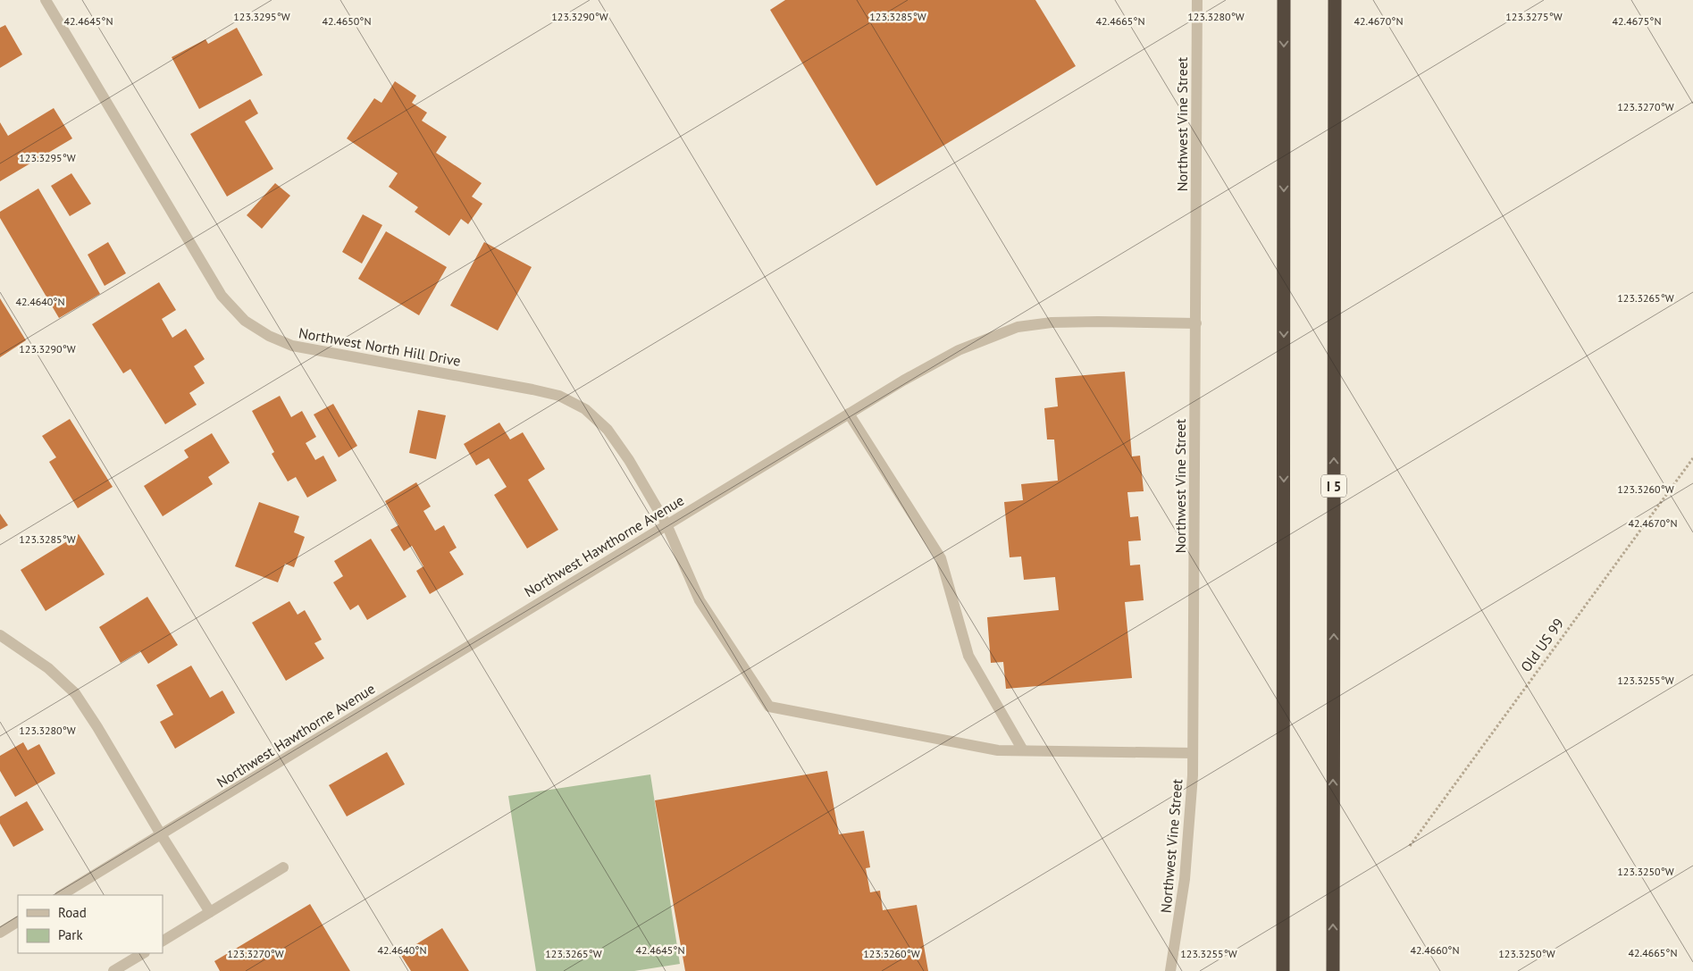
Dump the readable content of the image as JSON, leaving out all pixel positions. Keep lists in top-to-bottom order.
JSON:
{
  "streets": {
    "highway": ["I 5"],
    "street": ["Northwest Vine Street", "Northwest North Hill Drive", "Northwest Hawthorne Avenue"],
    "path": ["Old US 99"]
  },
  "crossings": [
    ["Northwest Vine Street", "Northwest North Hill Drive"],
    ["Northwest Vine Street", "Northwest Hawthorne Avenue"],
    ["Northwest North Hill Drive", "Northwest Hawthorne Avenue"]
  ],
  "legend": ["Road", "Park"],
  "coordinates": [
    "123.3280°W",
    "123.3295°W",
    "123.3290°W",
    "123.3285°W",
    "123.3275°W",
    "42.4650°N",
    "42.4665°N",
    "42.4645°N",
    "42.4670°N",
    "42.4675°N",
    "123.3270°W",
    "123.3265°W",
    "42.4640°N",
    "123.3260°W",
    "123.3255°W",
    "123.3250°W",
    "42.4660°N"
  ]
}
